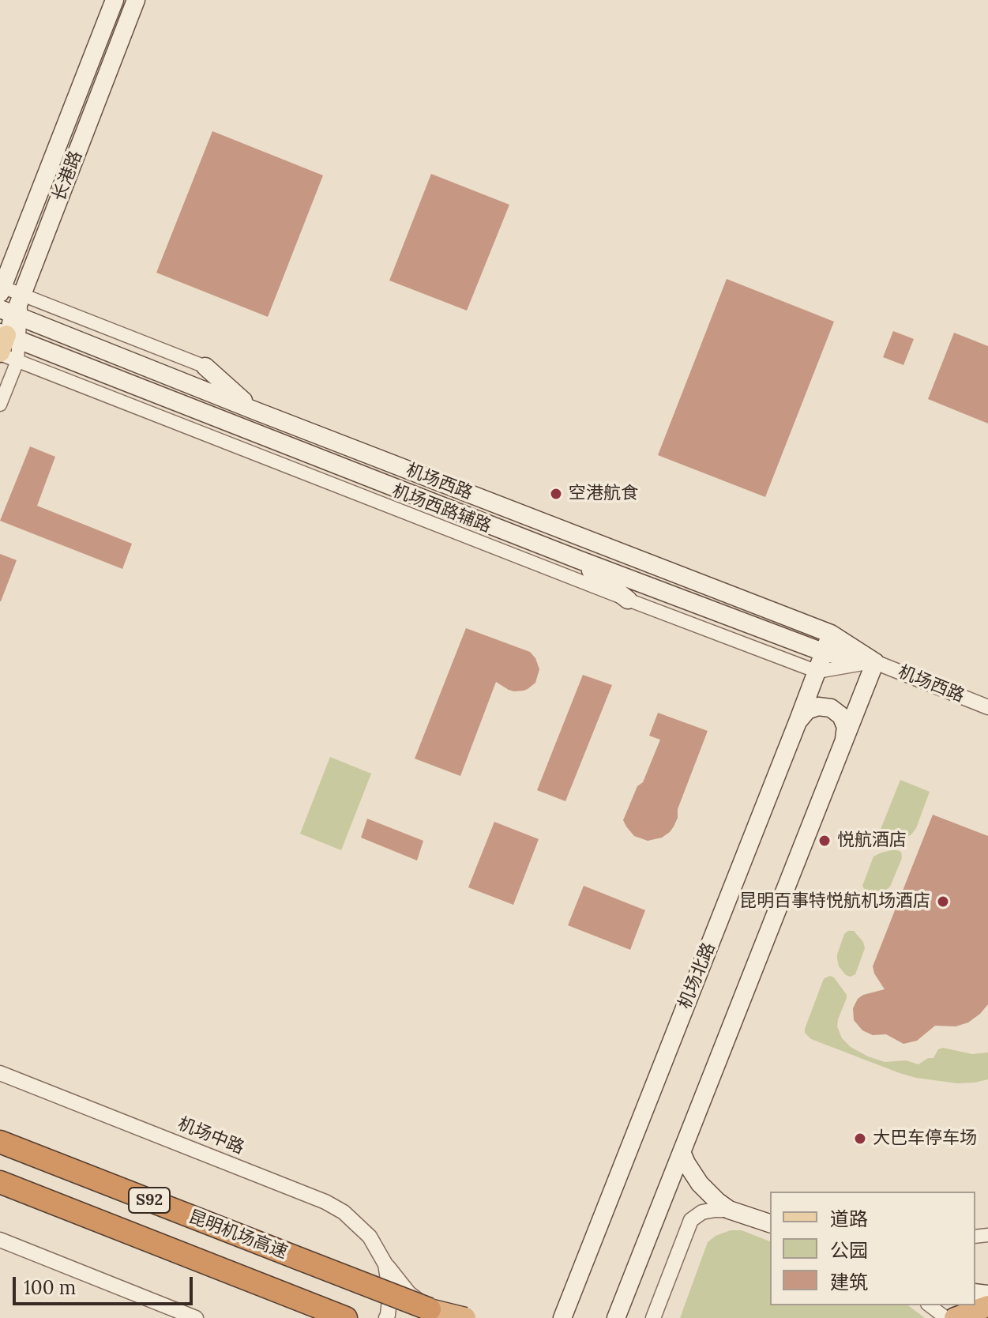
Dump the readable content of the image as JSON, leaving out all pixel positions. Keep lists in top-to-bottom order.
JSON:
{
  "streets": {
    "highway": ["S92", "昆明机场高速"],
    "main road": ["长港路", "机场西路", "机场北路"],
    "street": ["机场西路辅路", "机场中路"]
  },
  "crossings": [
    ["长港路", "机场西路"],
    ["长港路", "机场西路辅路"],
    ["机场西路", "机场西路辅路"],
    ["机场西路", "机场北路"],
    ["机场西路辅路", "机场北路"]
  ],
  "places": [
    "空港航食",
    "悦航酒店",
    "昆明百事特悦航机场酒店",
    "大巴车停车场"
  ],
  "legend": ["道路", "公园", "建筑"],
  "scale_bar": "100 m"
}
